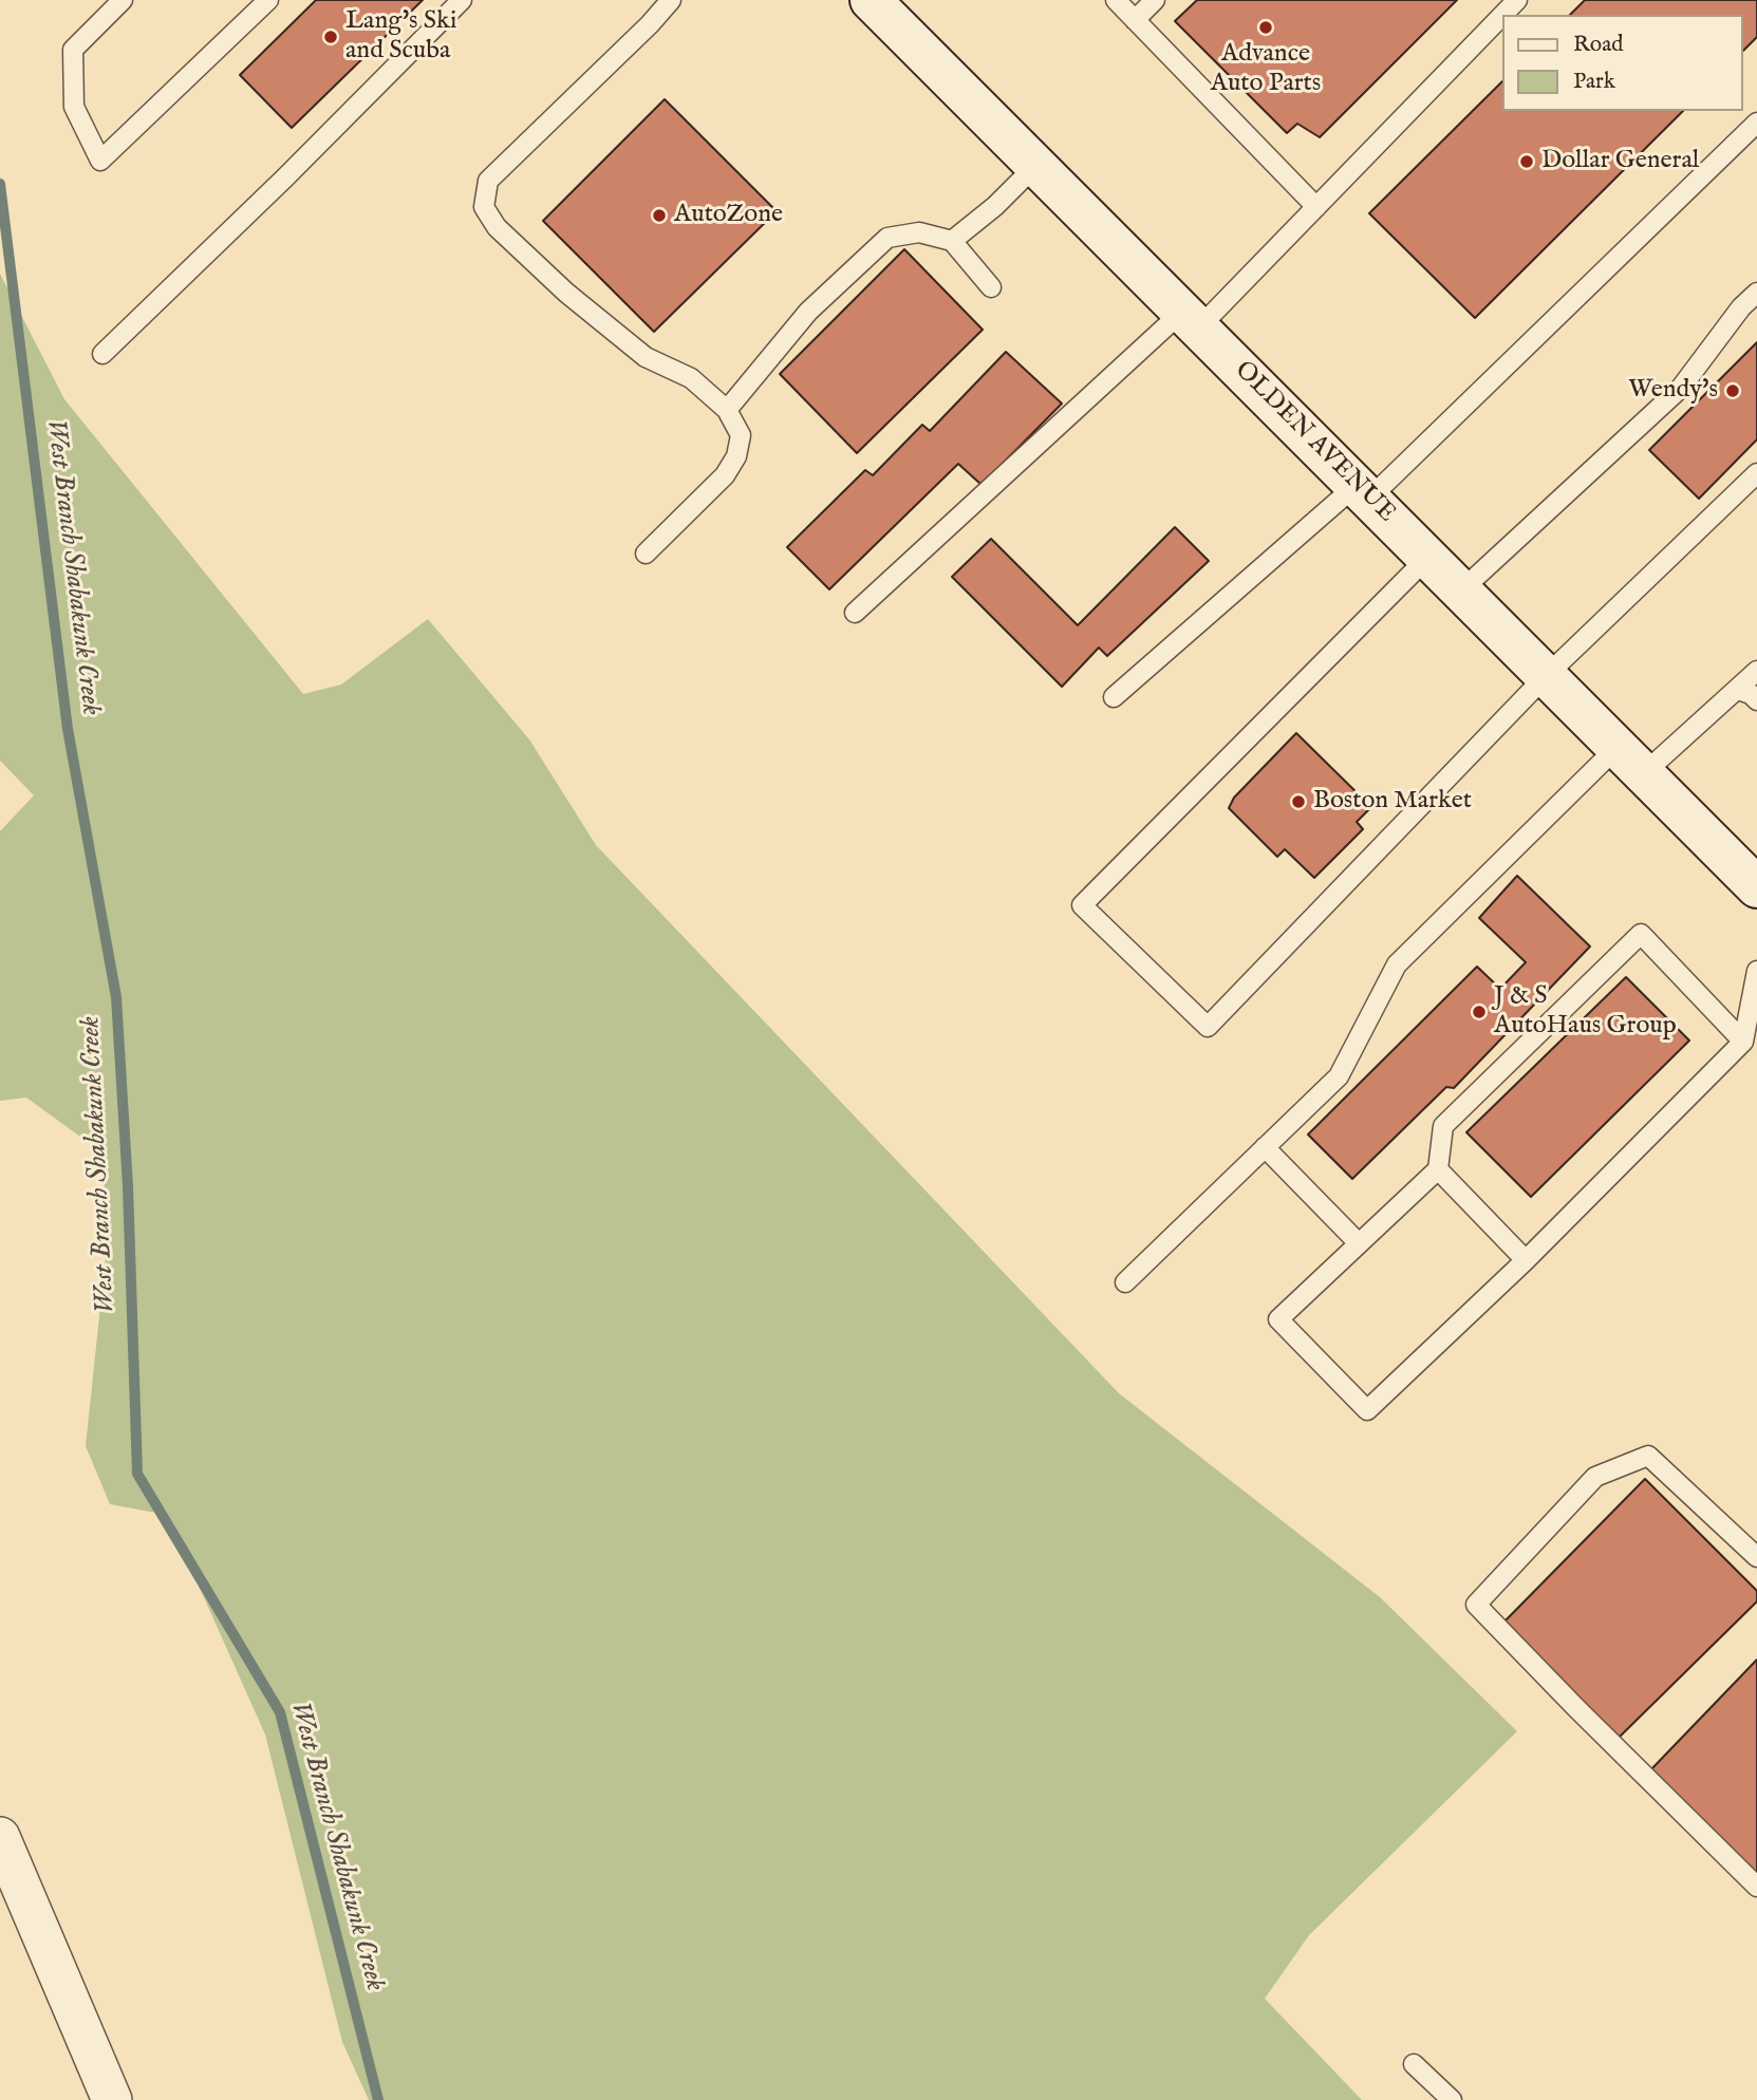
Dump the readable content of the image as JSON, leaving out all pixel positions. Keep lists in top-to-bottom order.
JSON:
{
  "streets": {
    "main road": ["OLDEN AVENUE"]
  },
  "water": ["West Branch Shabakunk Creek"],
  "places": [
    "Advance Auto Parts",
    "Lang's Ski and Scuba",
    "Dollar General",
    "AutoZone",
    "Wendy's",
    "Boston Market",
    "J & S AutoHaus Group"
  ],
  "legend": ["Road", "Park"]
}
